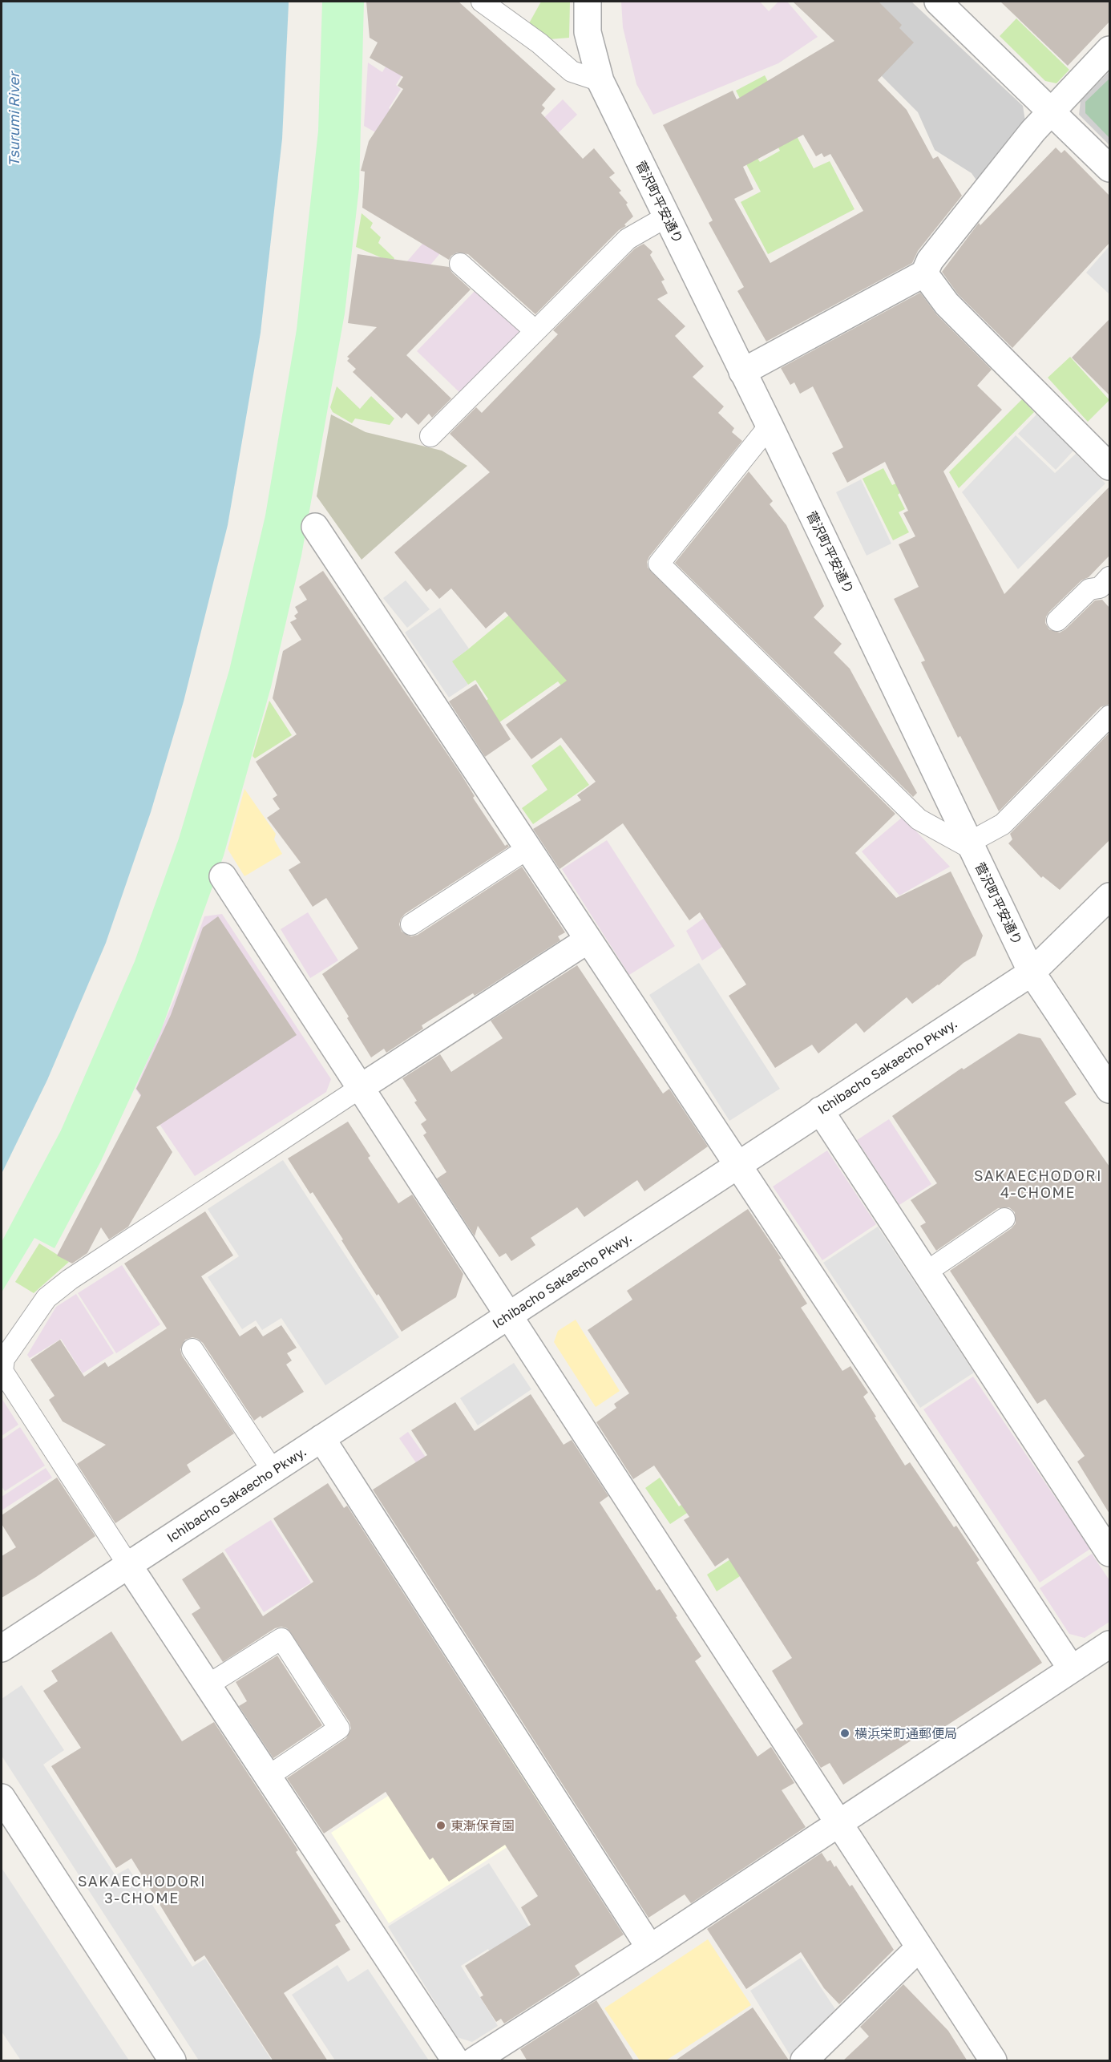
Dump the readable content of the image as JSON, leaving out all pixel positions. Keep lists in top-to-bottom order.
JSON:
{
  "streets": {
    "street": ["菅沢町平安通り", "Ichibacho Sakaecho Pkwy."]
  },
  "crossings": [
    ["菅沢町平安通り", "Ichibacho Sakaecho Pkwy."]
  ],
  "districts": ["SAKAECHODORI 4-CHOME", "SAKAECHODORI 3-CHOME"],
  "water": ["Tsurumi River"],
  "places": ["横浜栄町通郵便局", "東漸保育園"]
}
